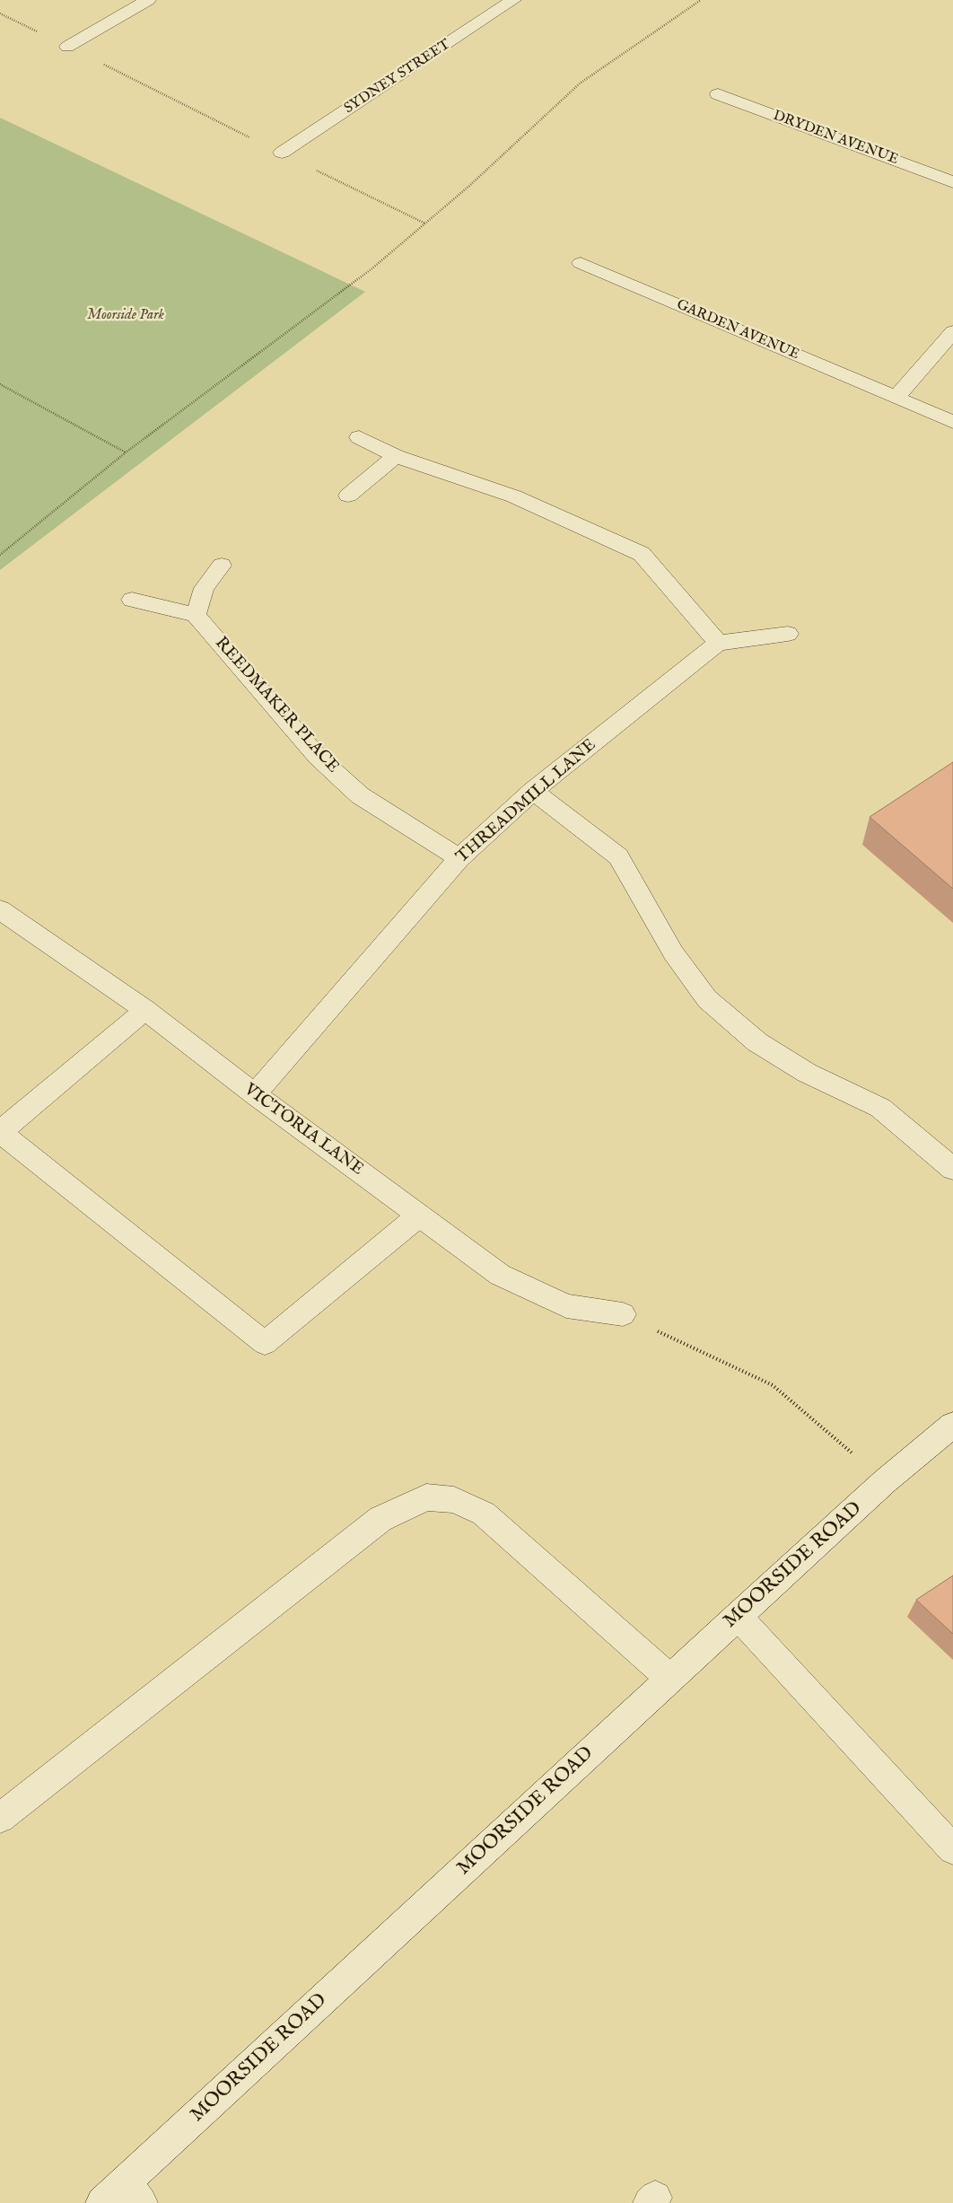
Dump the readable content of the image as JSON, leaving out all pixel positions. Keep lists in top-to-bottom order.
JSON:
{
  "streets": {
    "street": [
      "SYDNEY STREET",
      "DRYDEN AVENUE",
      "GARDEN AVENUE",
      "REEDMAKER PLACE",
      "THREADMILL LANE",
      "VICTORIA LANE",
      "MOORSIDE ROAD"
    ]
  },
  "crossings": [
    ["REEDMAKER PLACE", "THREADMILL LANE"],
    ["THREADMILL LANE", "VICTORIA LANE"]
  ],
  "parks": ["Moorside Park"]
}
